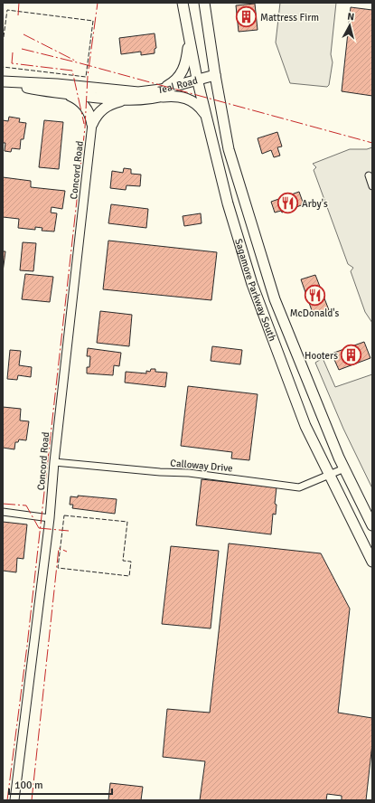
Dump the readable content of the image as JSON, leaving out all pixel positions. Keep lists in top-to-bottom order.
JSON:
{
  "streets": {
    "main road": ["Teal Road", "Sagamore Parkway South"],
    "street": ["Concord Road", "Calloway Drive"]
  },
  "crossings": [
    ["Teal Road", "Sagamore Parkway South"],
    ["Concord Road", "Calloway Drive"],
    ["Sagamore Parkway South", "Calloway Drive"]
  ],
  "places": {
    "building": ["Mattress Firm", "Hooters"],
    "restaurant": ["Arby's", "McDonald's"]
  },
  "scale_bar": "100 m",
  "north": "top"
}
